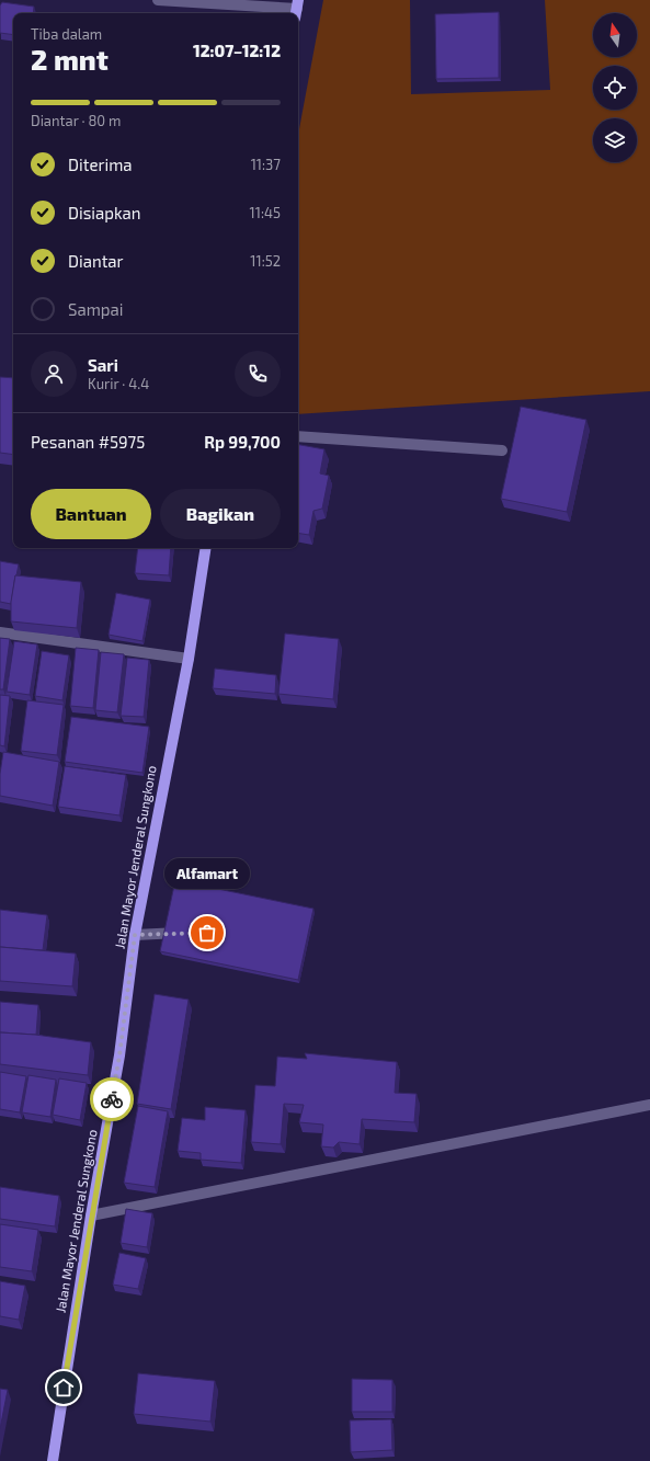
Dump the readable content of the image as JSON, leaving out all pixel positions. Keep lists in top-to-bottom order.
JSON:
{
  "streets": {
    "main road": ["Jalan Mayor Jenderal Sungkono"]
  },
  "places": ["Alfamart"],
  "north": "top",
  "page": {
    "heading": ["2 mnt", "Tiba dalam", "12:07–12:12"],
    "panel": [
      "Sari",
      "Kurir · 4.4",
      "Pesanan #5975",
      "Rp 99,700"
    ],
    "bar": "Diantar · 80 m",
    "list": [
      ["Diterima", "11:37"],
      ["Disiapkan", "11:45"],
      ["Diantar", "11:52"],
      "Sampai"
    ],
    "buttons": ["Bantuan", "Bagikan"],
    "bubble": "Alfamart"
  }
}
